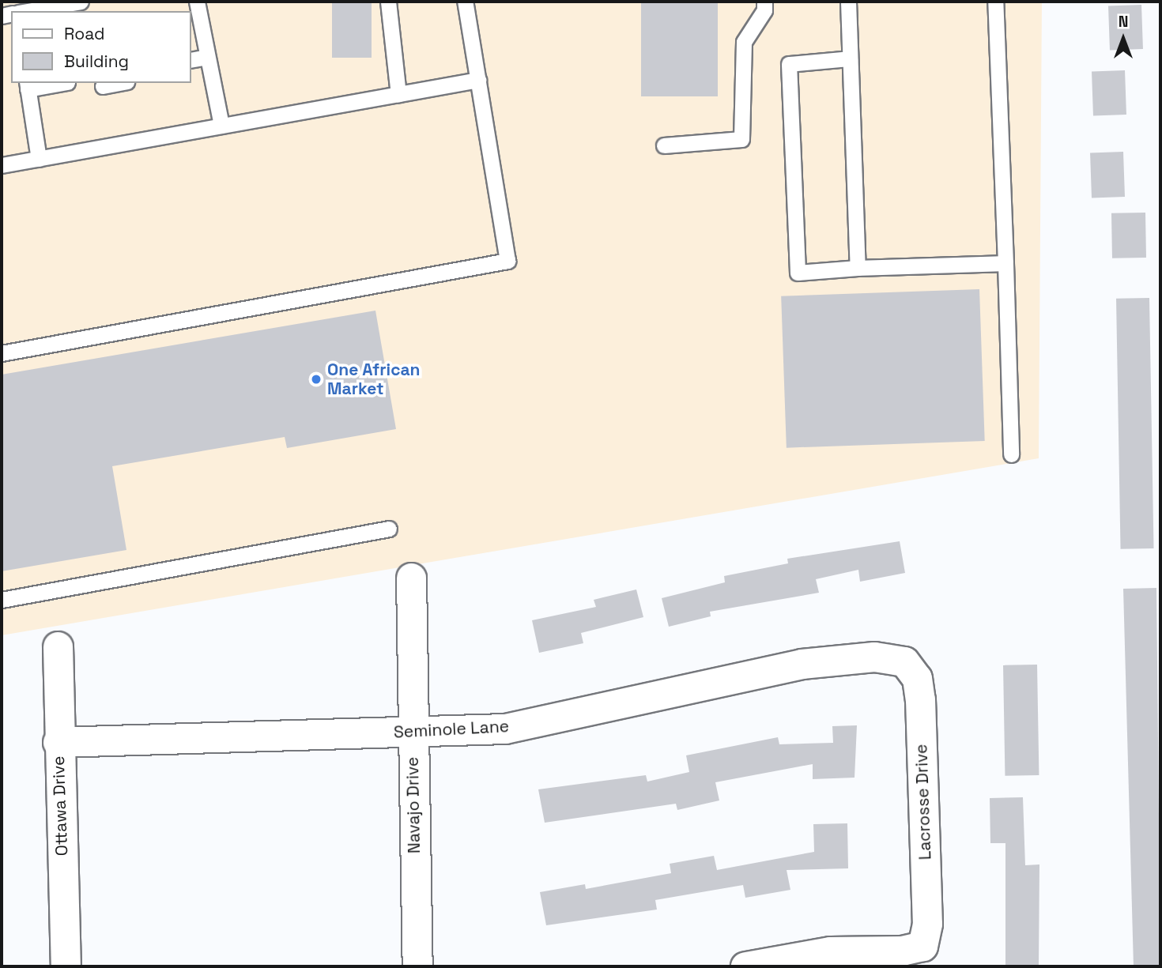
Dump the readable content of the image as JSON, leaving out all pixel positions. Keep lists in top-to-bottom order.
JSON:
{
  "streets": {
    "street": [
      "Seminole Lane",
      "Lacrosse Drive",
      "Navajo Drive",
      "Ottawa Drive"
    ]
  },
  "crossings": [
    ["Seminole Lane", "Lacrosse Drive"],
    ["Seminole Lane", "Navajo Drive"],
    ["Seminole Lane", "Ottawa Drive"]
  ],
  "places": ["One African Market"],
  "legend": ["Road", "Building"],
  "north": "top"
}
